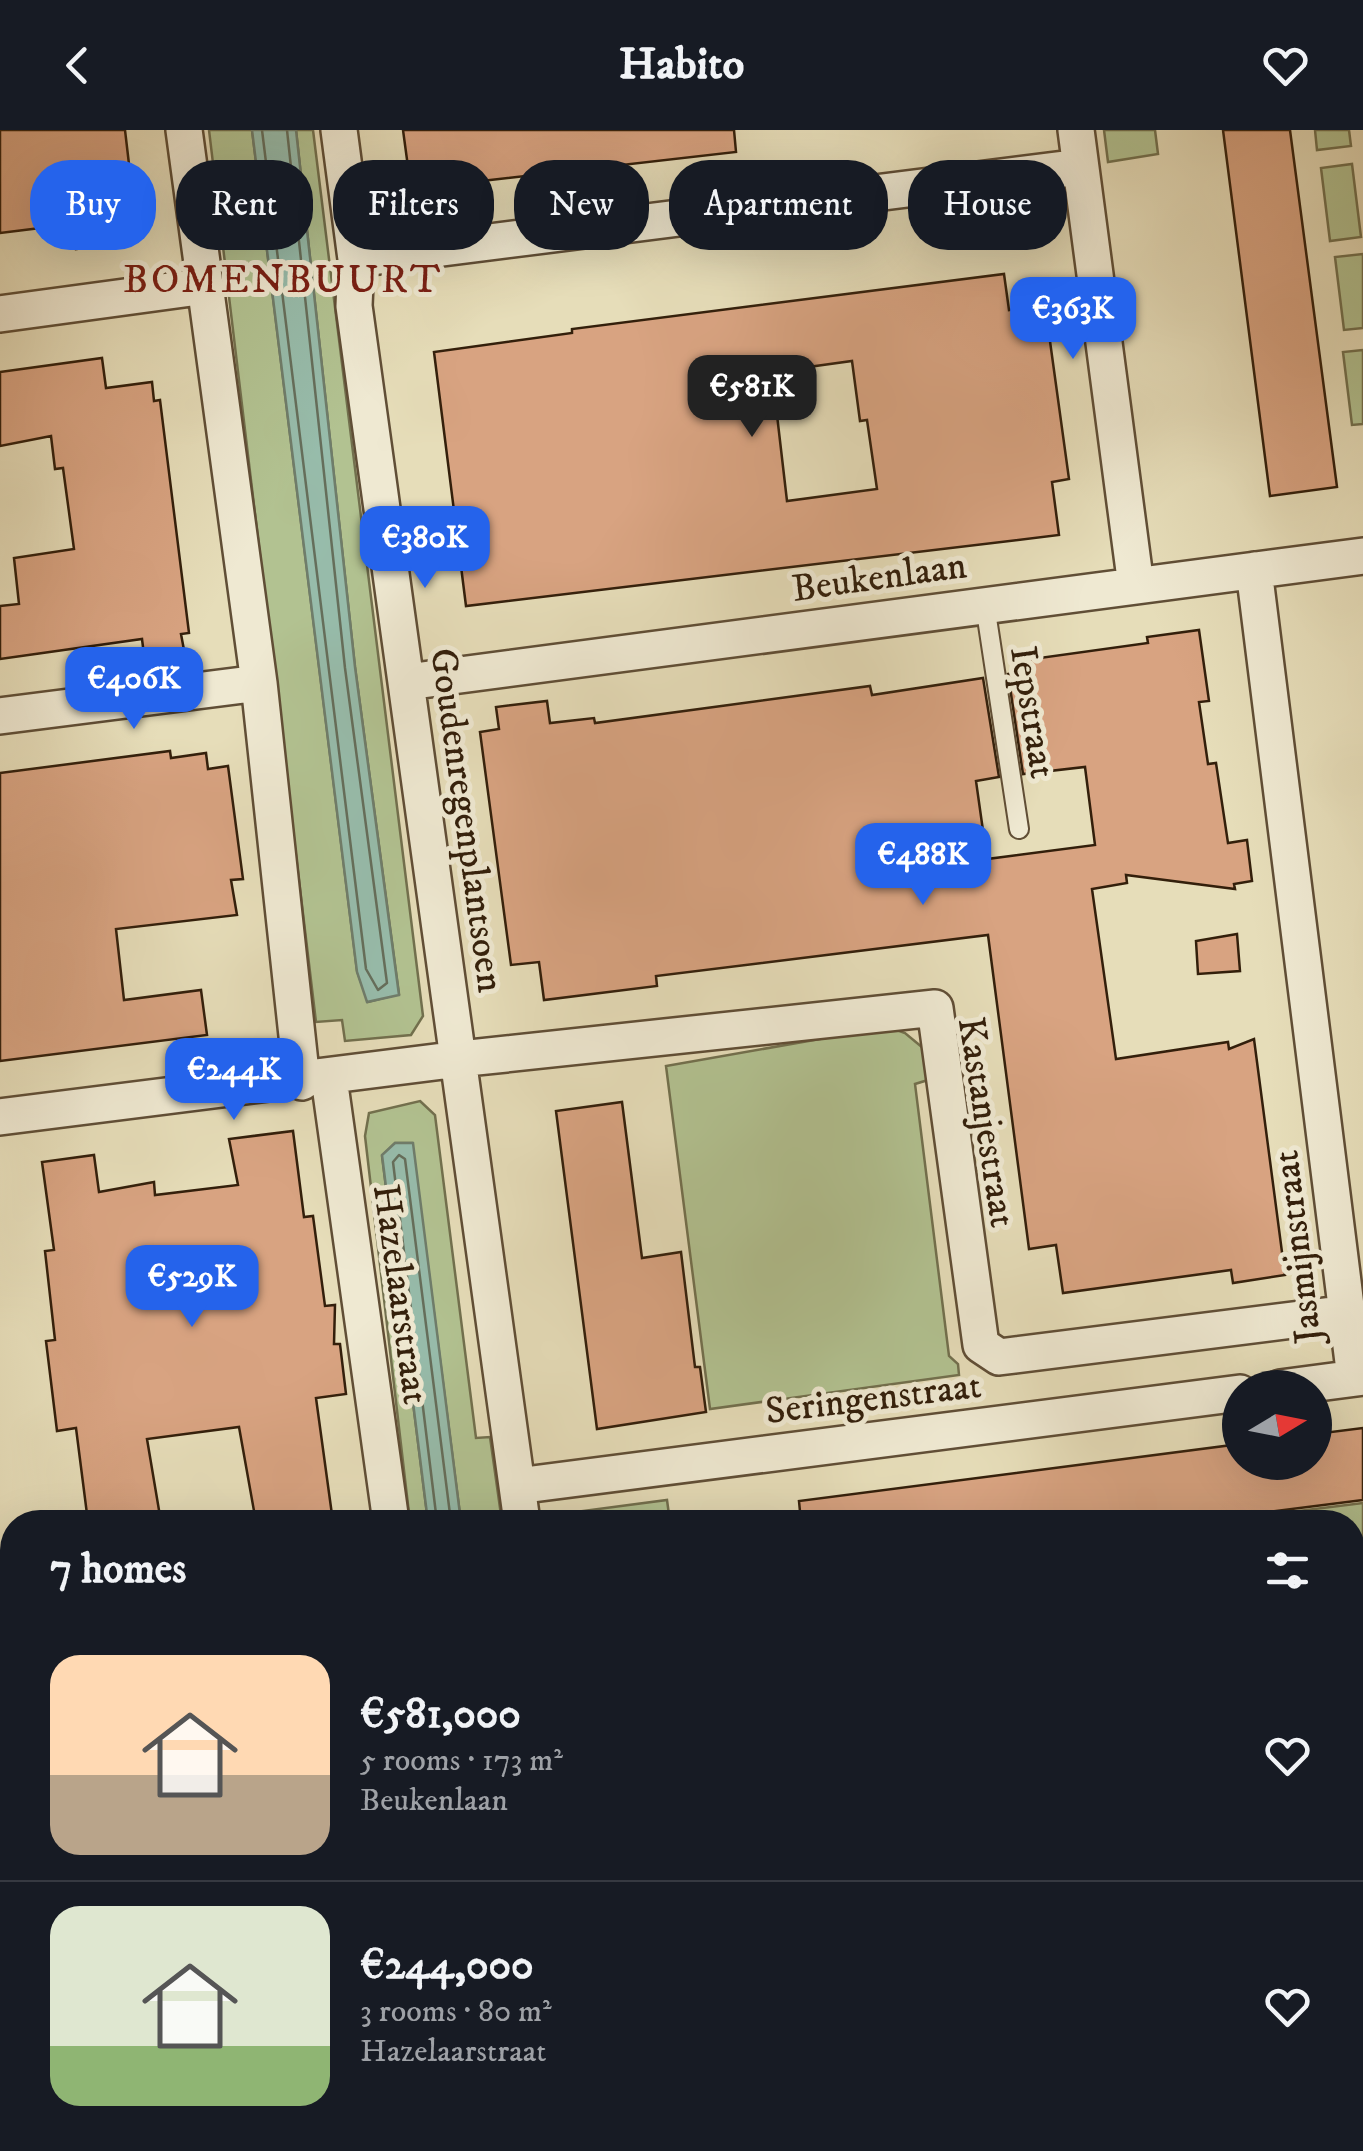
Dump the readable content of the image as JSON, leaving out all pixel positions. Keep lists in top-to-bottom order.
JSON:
{
  "streets": {
    "street": [
      "Beukenlaan",
      "Goudenregenplantsoen",
      "Kastanjestraat",
      "Jasmijnstraat",
      "Hazelaarstraat",
      "Seringenstraat"
    ],
    "lane": ["Iepstraat"]
  },
  "crossings": [
    ["Beukenlaan", "Iepstraat"],
    ["Beukenlaan", "Goudenregenplantsoen"],
    ["Beukenlaan", "Jasmijnstraat"],
    ["Goudenregenplantsoen", "Kastanjestraat"],
    ["Goudenregenplantsoen", "Seringenstraat"],
    ["Kastanjestraat", "Jasmijnstraat"]
  ],
  "districts": ["BOMENBUURT"],
  "north": "right",
  "page": {
    "header": "Habito",
    "chip": [
      "Buy",
      "Rent",
      "Filters",
      "New",
      "Apartment",
      "House"
    ],
    "price": [
      "€363K",
      "€581K",
      "€380K",
      "€406K",
      "€488K",
      "€244K",
      "€529K"
    ],
    "heading": "7 homes",
    "list": [
      {
        "name": "€581,000",
        "note": "5 rooms · 173 m² · Beukenlaan"
      },
      {
        "name": "€244,000",
        "note": "3 rooms · 80 m² · Hazelaarstraat"
      }
    ]
  }
}
